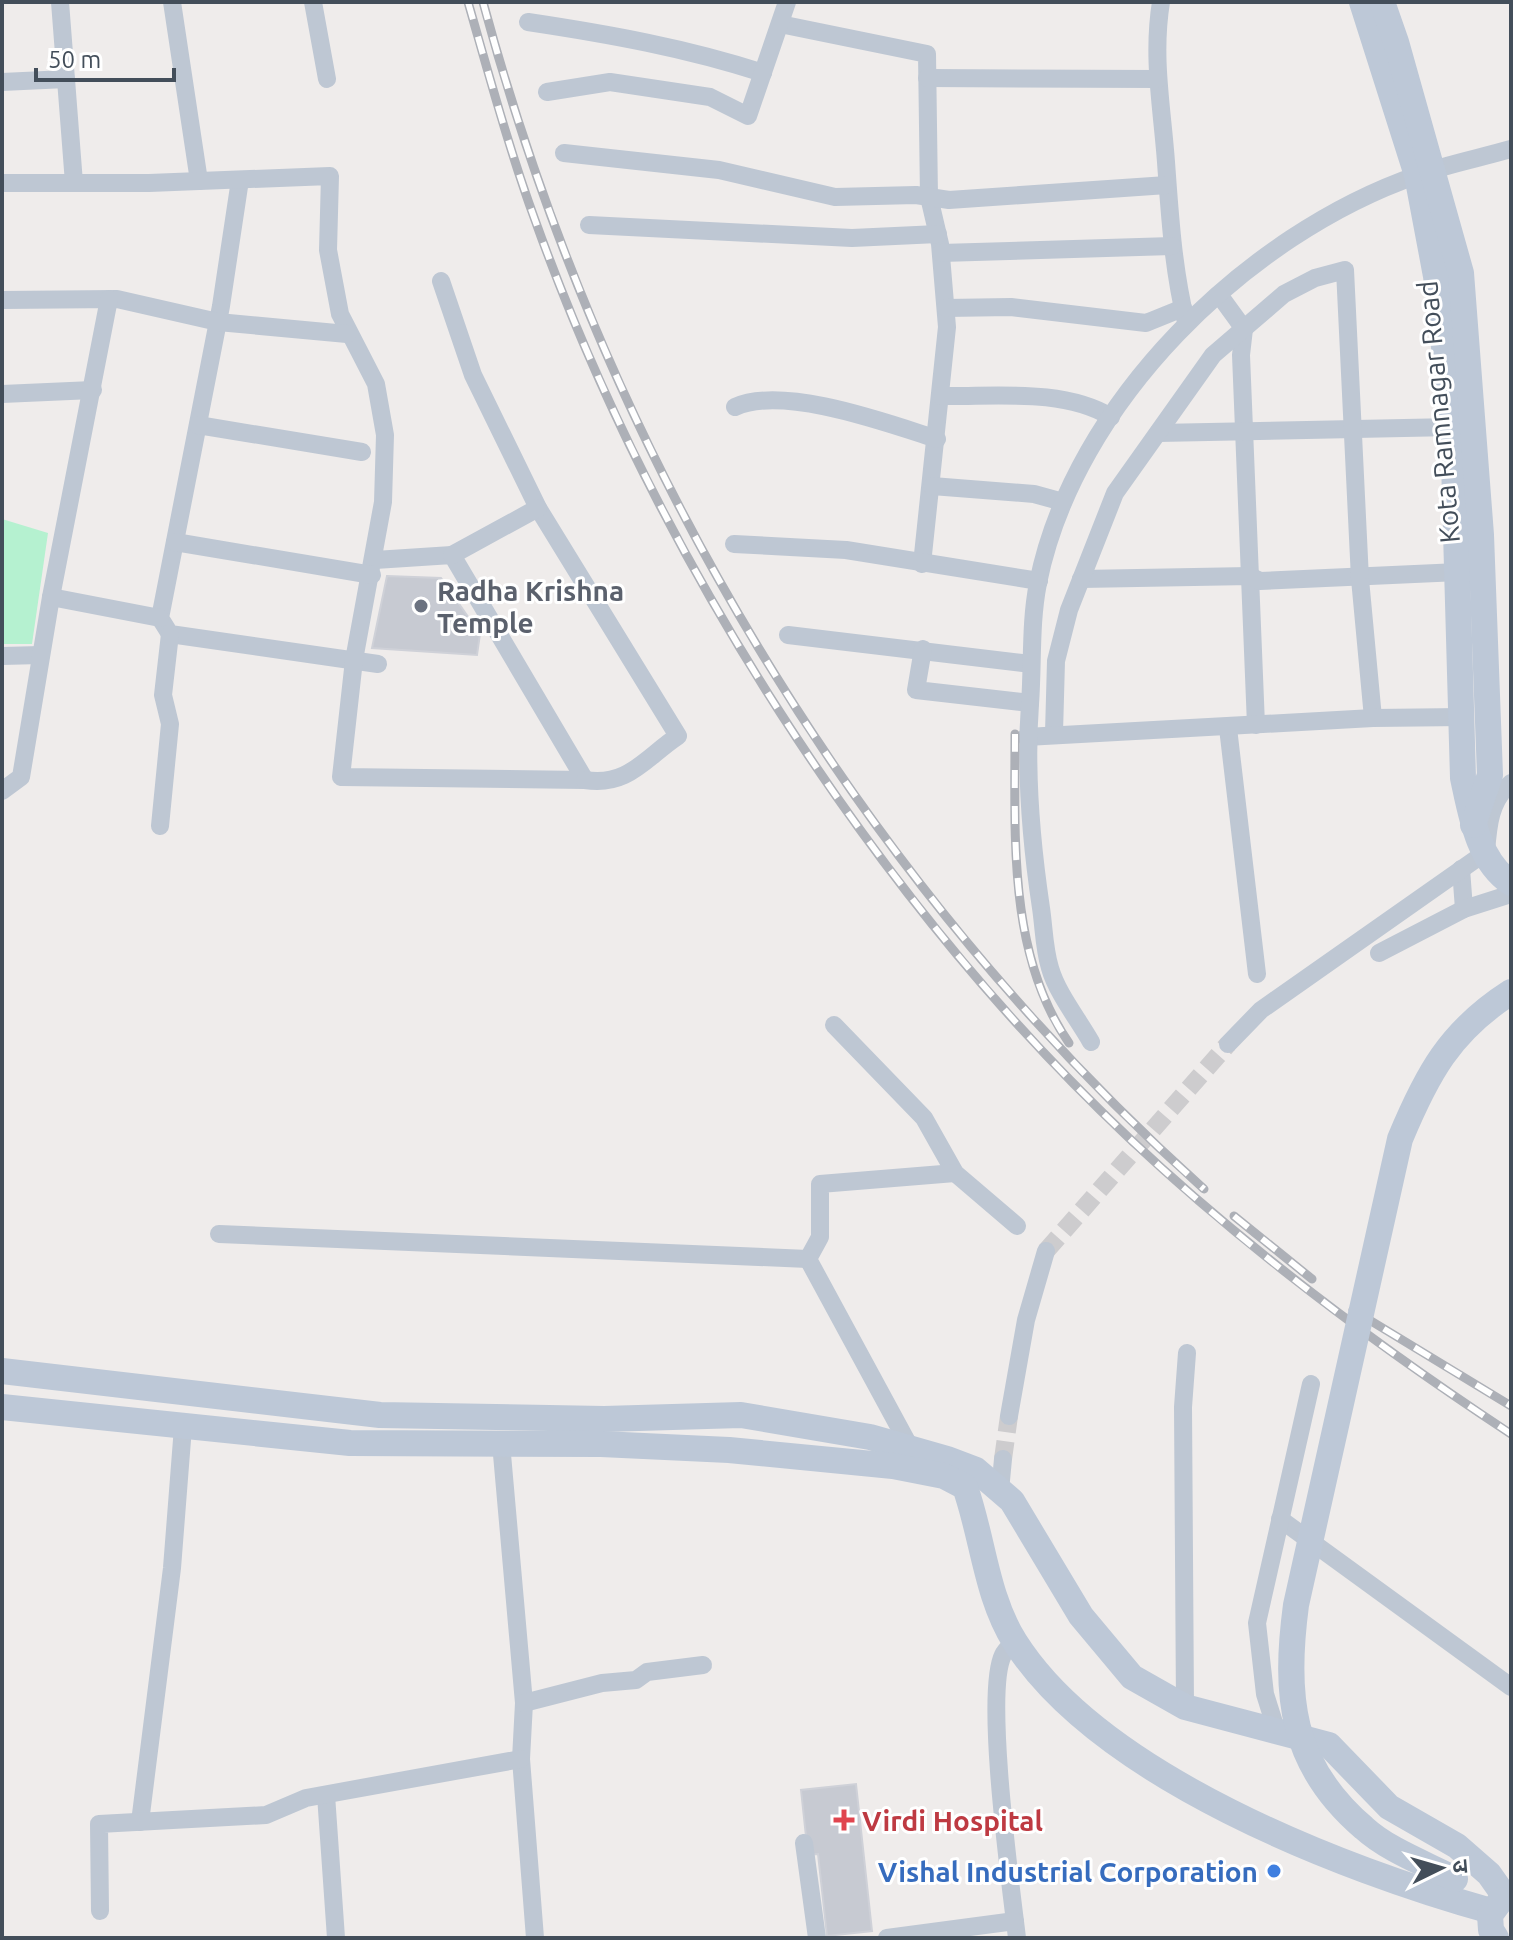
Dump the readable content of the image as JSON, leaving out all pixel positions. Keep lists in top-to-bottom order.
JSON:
{
  "streets": {
    "street": ["Kota Ramnagar Road"]
  },
  "places": {
    "other": ["Radha Krishna Temple", "Vishal Industrial Corporation"],
    "health": ["Virdi Hospital"]
  },
  "scale_bar": "50 m",
  "north": "right"
}
